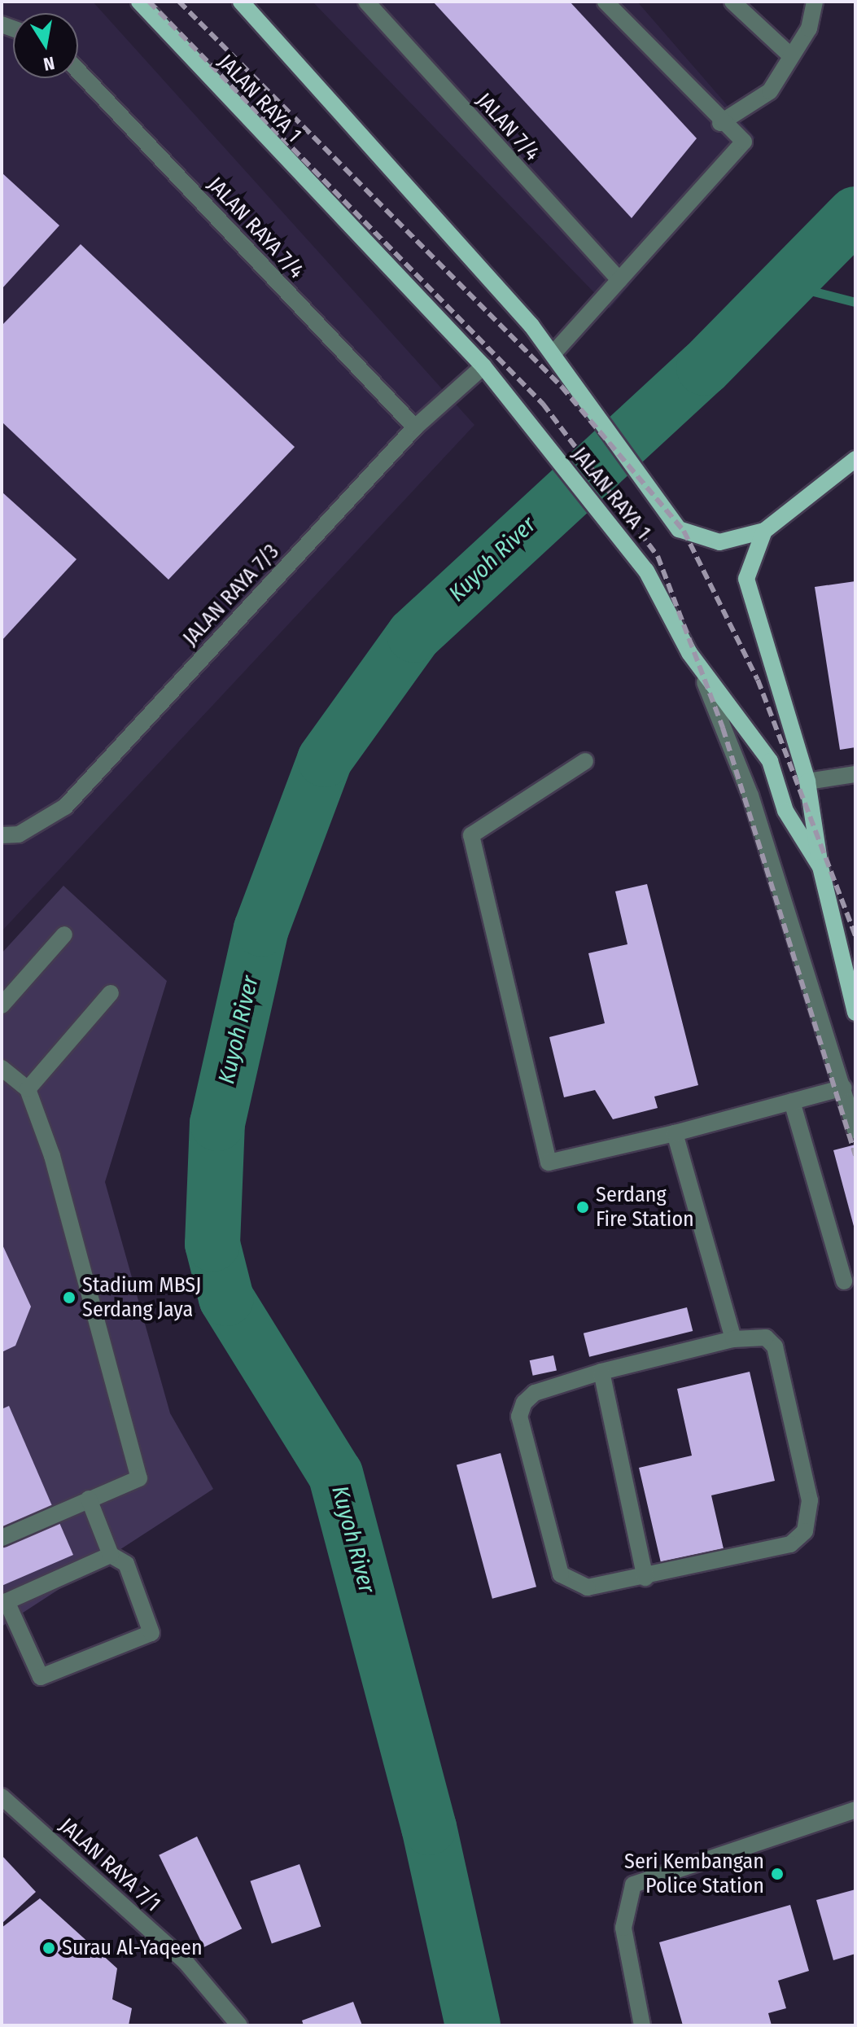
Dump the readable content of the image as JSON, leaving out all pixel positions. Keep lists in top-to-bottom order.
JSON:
{
  "streets": {
    "main road": ["JALAN RAYA 1"],
    "street": [
      "JALAN 7/4",
      "JALAN RAYA 7/4",
      "JALAN RAYA 7/3",
      "JALAN RAYA 7/1"
    ]
  },
  "crossings": [
    ["JALAN RAYA 1", "JALAN RAYA 7/3"],
    ["JALAN RAYA 7/4", "JALAN RAYA 7/3"]
  ],
  "water": ["Kuyoh River"],
  "places": [
    "Serdang Fire Station",
    "Stadium MBSJ Serdang Jaya",
    "Seri Kembangan Police Station",
    "Surau Al-Yaqeen"
  ],
  "north": "bottom"
}
